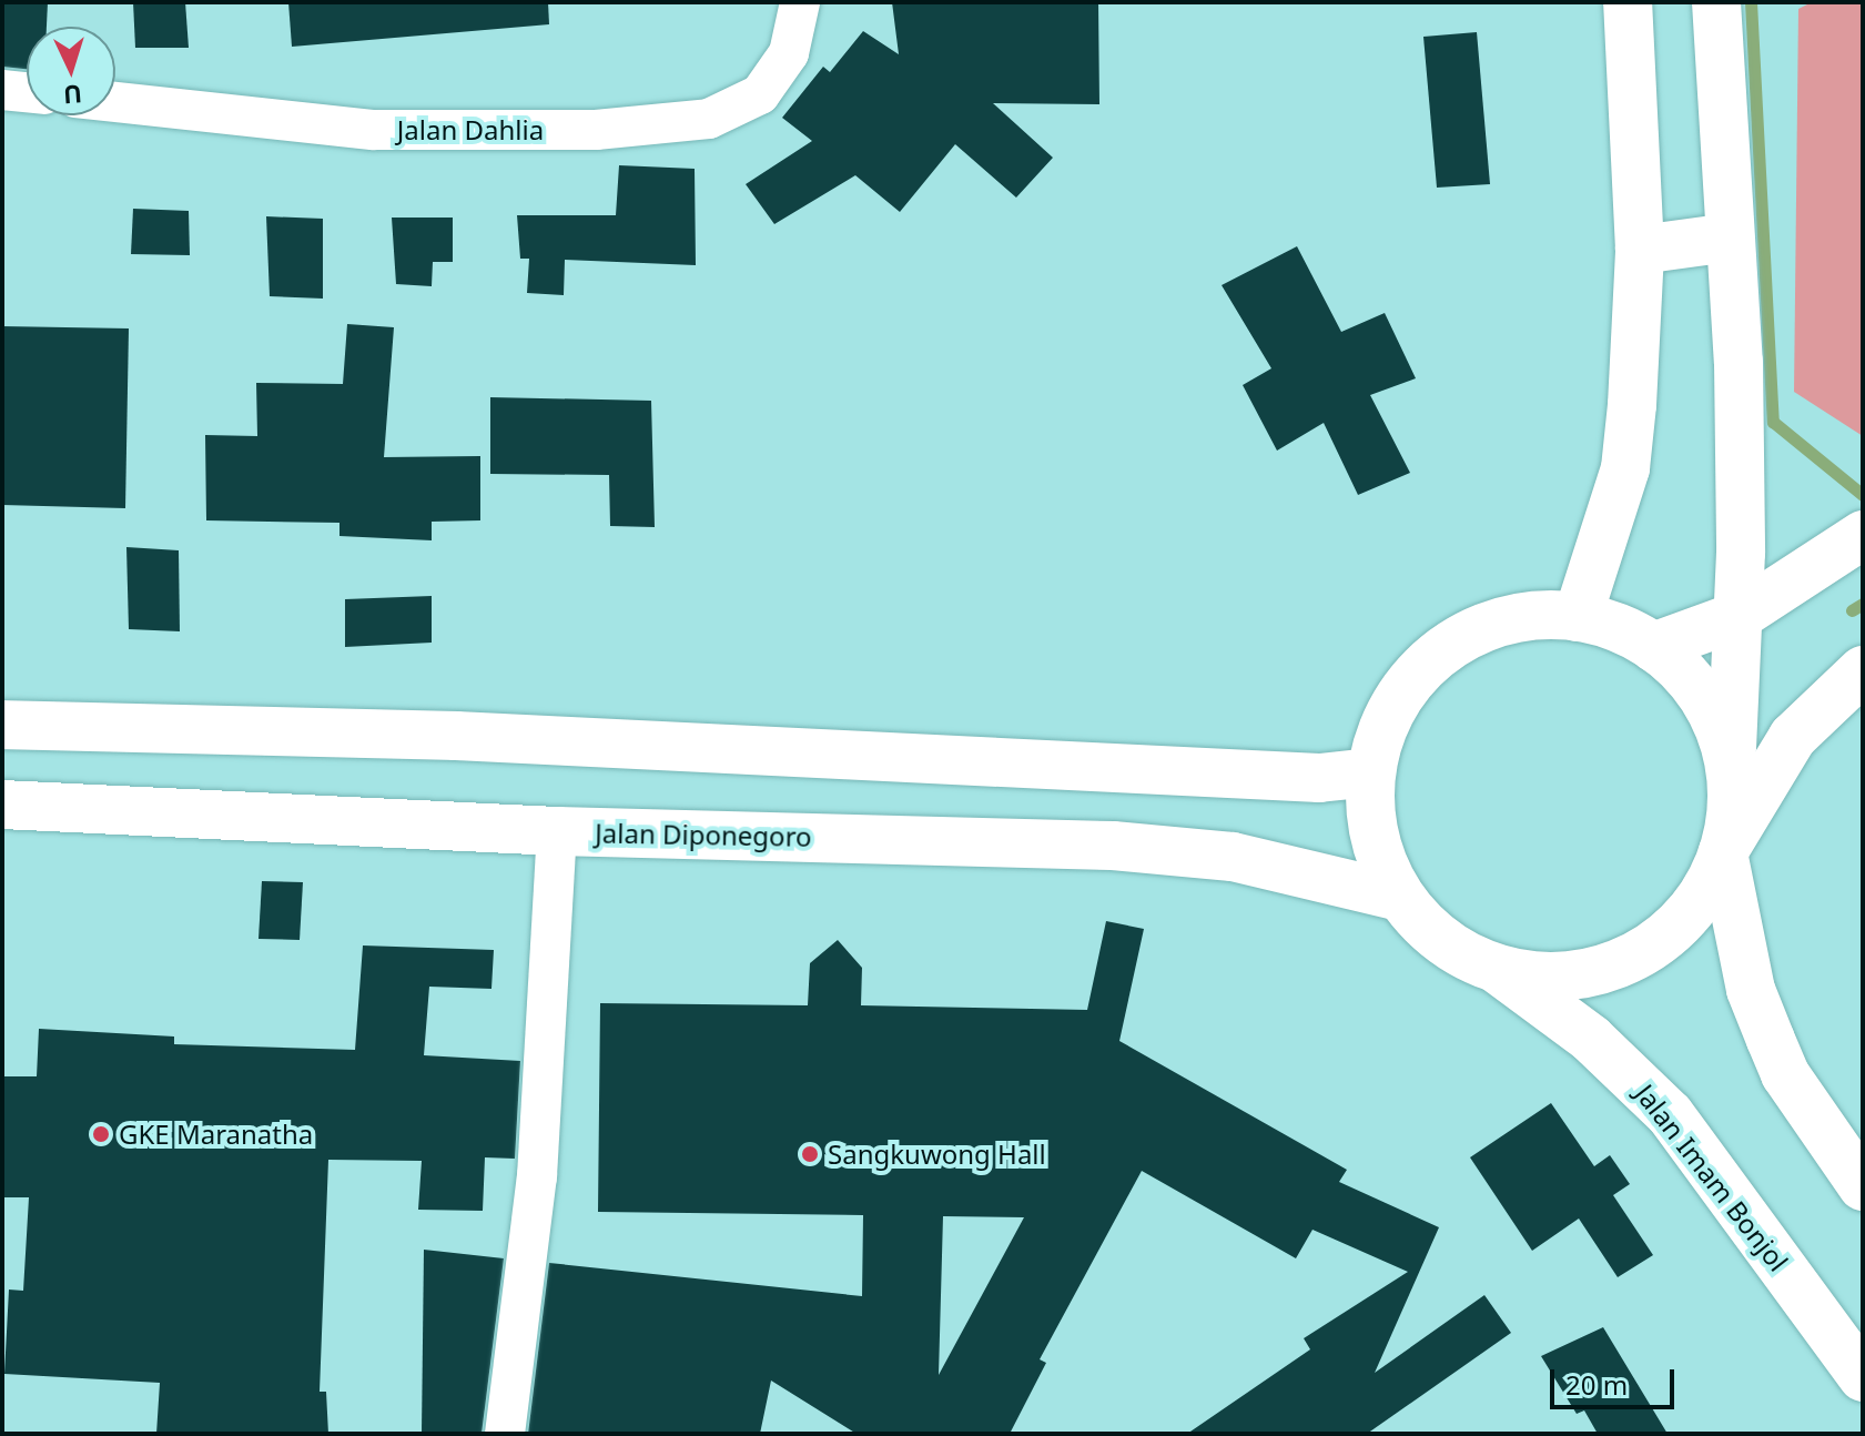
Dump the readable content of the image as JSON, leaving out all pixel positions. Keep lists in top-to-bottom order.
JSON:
{
  "streets": {
    "main road": ["Jalan Diponegoro", "Jalan Imam Bonjol"],
    "street": ["Jalan Dahlia"]
  },
  "places": ["GKE Maranatha", "Sangkuwong Hall"],
  "scale_bar": "20 m",
  "north": "bottom"
}
